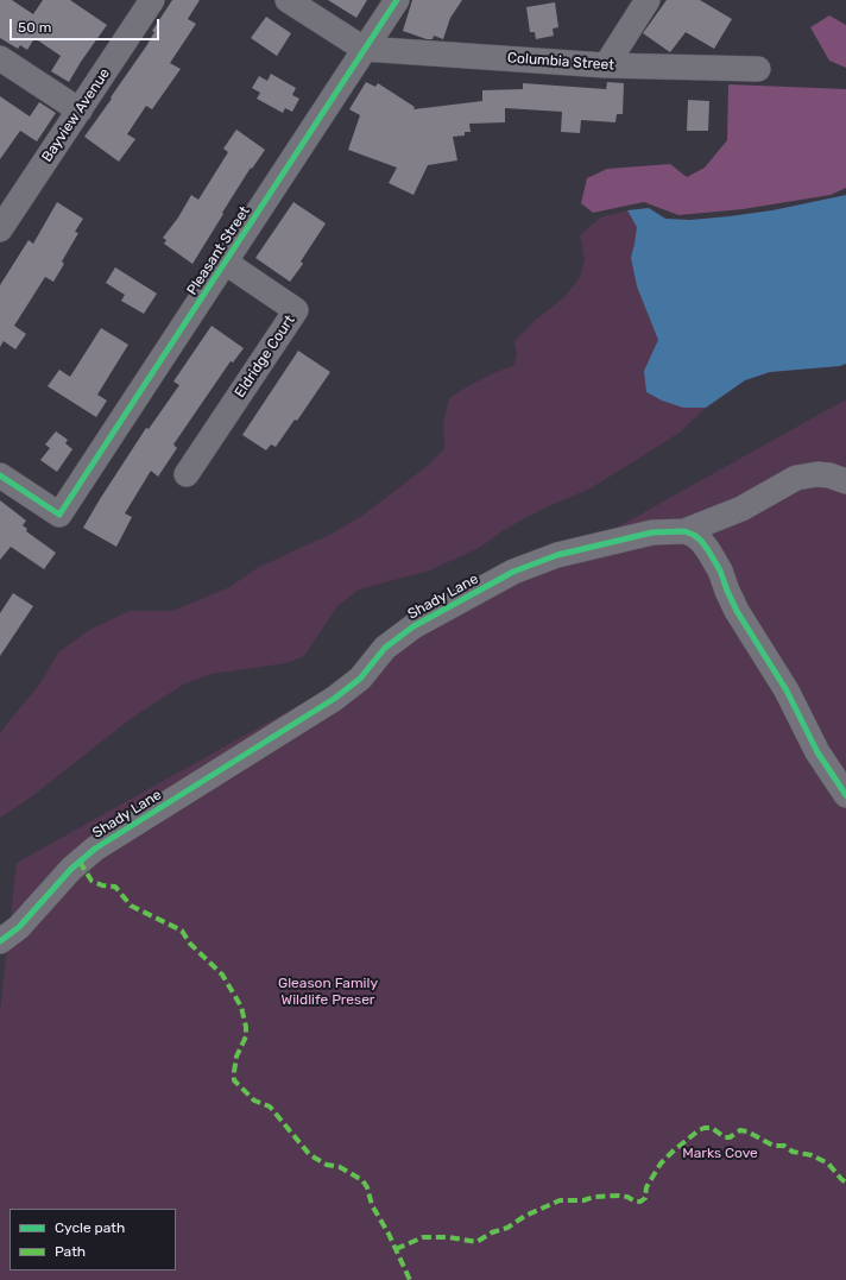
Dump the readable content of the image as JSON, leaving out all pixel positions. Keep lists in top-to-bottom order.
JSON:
{
  "streets": {
    "street": [
      "Columbia Street",
      "Bayview Avenue",
      "Pleasant Street",
      "Eldridge Court",
      "Shady Lane"
    ]
  },
  "crossings": [
    ["Columbia Street", "Pleasant Street"],
    ["Pleasant Street", "Eldridge Court"]
  ],
  "parks": ["Gleason Family Wildlife Preser", "Marks Cove"],
  "legend": ["Cycle path", "Path"],
  "scale_bar": "50 m"
}
